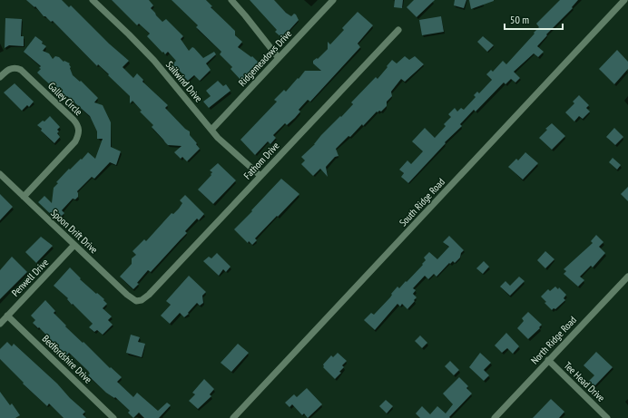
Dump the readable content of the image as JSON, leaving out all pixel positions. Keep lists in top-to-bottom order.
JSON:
{
  "streets": {
    "street": [
      "Ridgemeadows Drive",
      "Sailwind Drive",
      "Galley Circle",
      "Fathom Drive",
      "South Ridge Road",
      "Spoon Drift Drive",
      "Penwell Drive",
      "North Ridge Road",
      "Bedfordshire Drive",
      "Tee Head Drive"
    ]
  },
  "crossings": [
    ["Ridgemeadows Drive", "Sailwind Drive"],
    ["Sailwind Drive", "Fathom Drive"],
    ["Galley Circle", "Spoon Drift Drive"],
    ["Fathom Drive", "Spoon Drift Drive"],
    ["Spoon Drift Drive", "Penwell Drive"],
    ["Penwell Drive", "Bedfordshire Drive"],
    ["North Ridge Road", "Tee Head Drive"]
  ],
  "scale_bar": "50 m"
}
